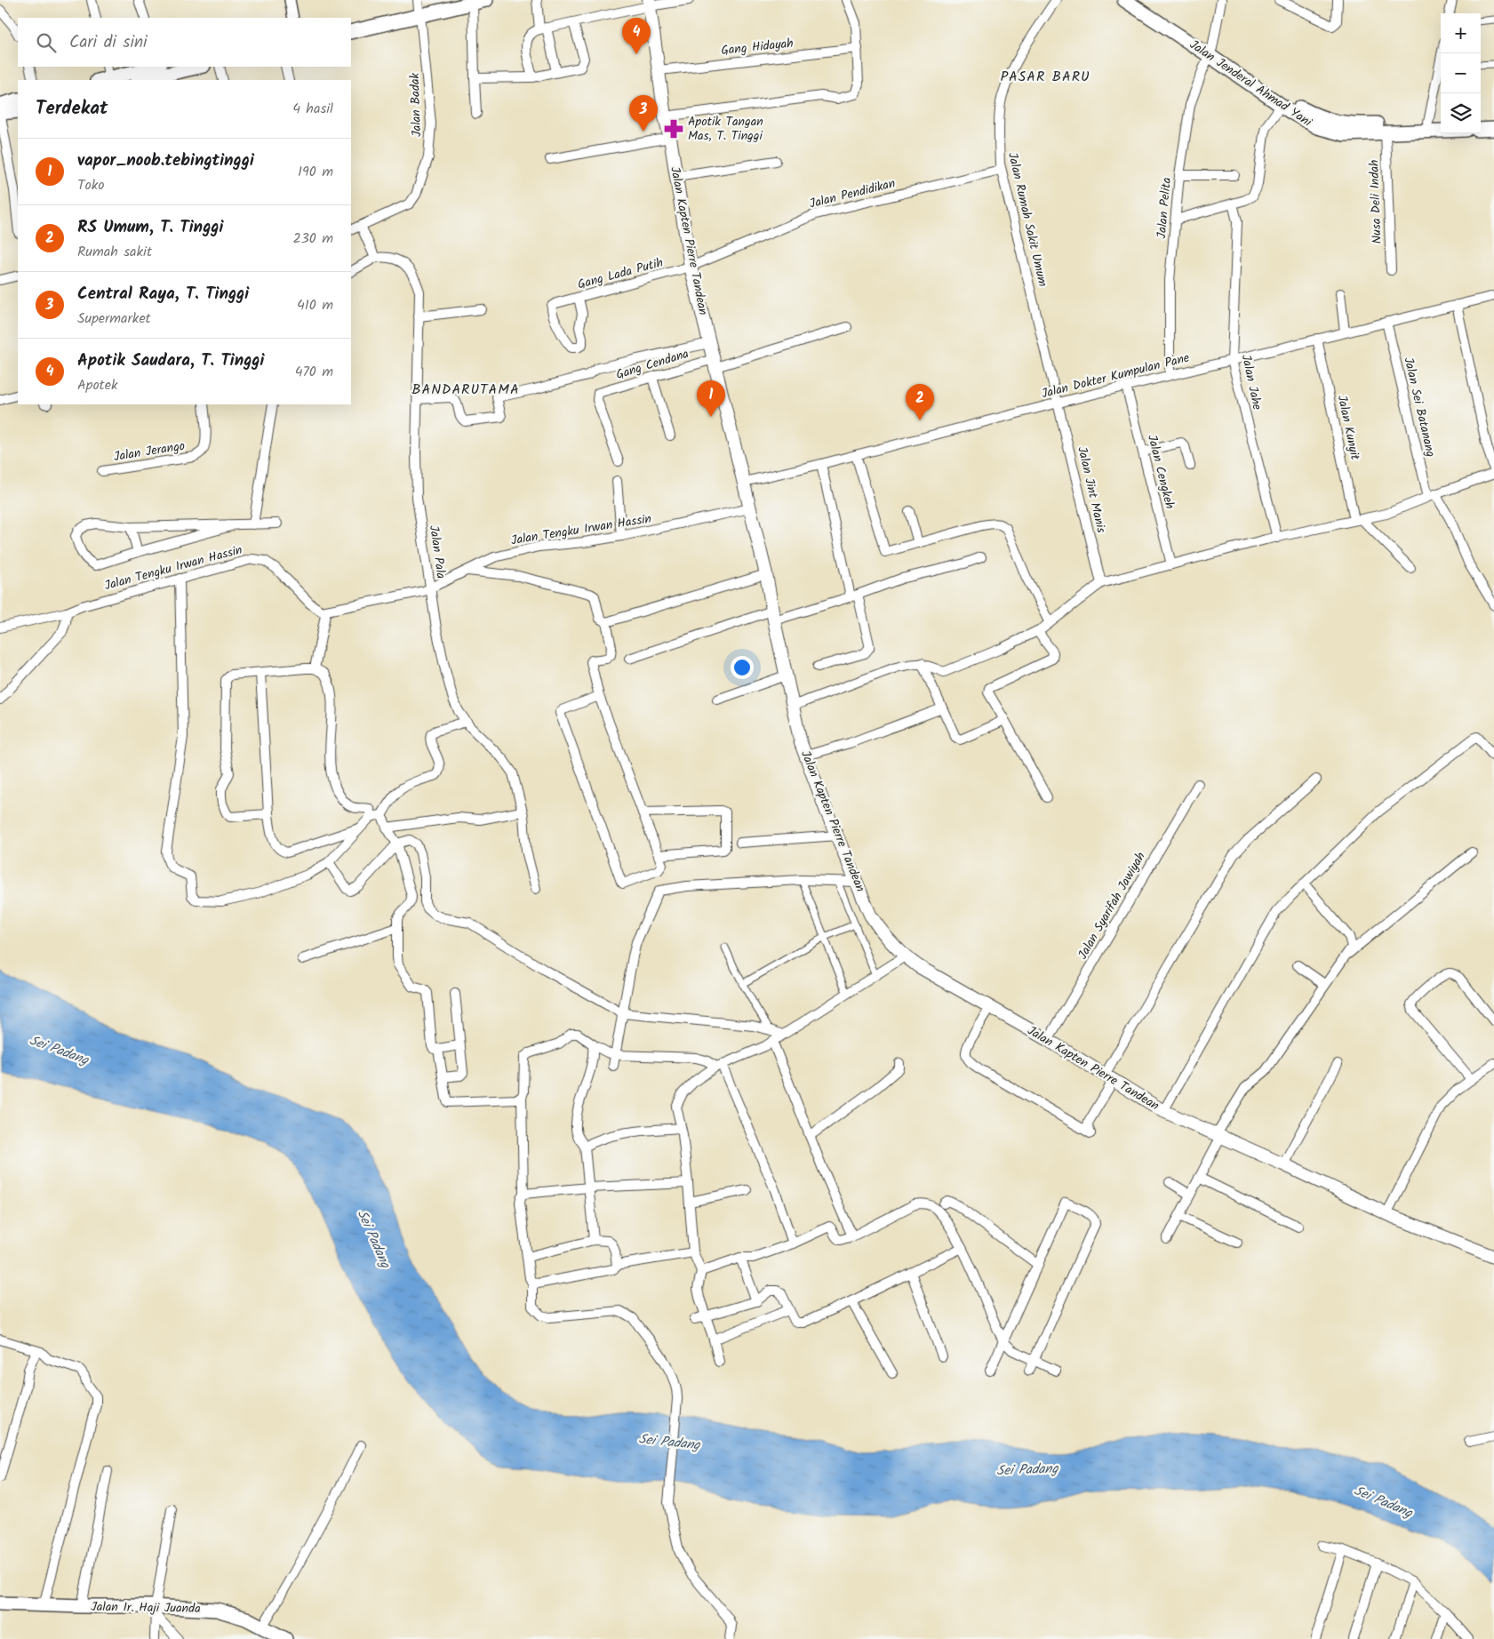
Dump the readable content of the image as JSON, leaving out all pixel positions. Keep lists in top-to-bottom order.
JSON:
{
  "streets": {
    "main road": ["Jalan Jenderal Ahmad Yani", "Jalan Kapten Pierre Tandean", "Jalan Ir. Haji Juanda"],
    "street": [
      "Gang Hidayah",
      "Jalan Badak",
      "Jalan Pendidikan",
      "Nusa Deli Indah",
      "Jalan Pelita",
      "Jalan Rumah Sakit Umum",
      "Gang Lada Putih",
      "Gang Cendana",
      "Jalan Dokter Kumpulan Pane",
      "Jalan Jahe",
      "Jalan Sei Batanang",
      "Jalan Kunyit",
      "Jalan Jerango",
      "Jalan Cengkeh",
      "Jalan Jint Manis",
      "Jalan Tengku Irwan Hassin",
      "Jalan Pala",
      "Jalan Syarifah Jawiyah"
    ]
  },
  "crossings": [
    ["Gang Hidayah", "Jalan Kapten Pierre Tandean"],
    ["Jalan Jenderal Ahmad Yani", "Nusa Deli Indah"],
    ["Jalan Jenderal Ahmad Yani", "Jalan Pelita"],
    ["Jalan Pendidikan", "Jalan Rumah Sakit Umum"],
    ["Jalan Pendidikan", "Jalan Kapten Pierre Tandean"],
    ["Jalan Pendidikan", "Gang Lada Putih"],
    ["Jalan Pelita", "Jalan Dokter Kumpulan Pane"],
    ["Jalan Rumah Sakit Umum", "Jalan Dokter Kumpulan Pane"],
    ["Jalan Rumah Sakit Umum", "Jalan Jint Manis"],
    ["Jalan Kapten Pierre Tandean", "Gang Lada Putih"],
    ["Jalan Kapten Pierre Tandean", "Gang Cendana"],
    ["Jalan Kapten Pierre Tandean", "Jalan Dokter Kumpulan Pane"],
    ["Jalan Kapten Pierre Tandean", "Jalan Tengku Irwan Hassin"],
    ["Jalan Kapten Pierre Tandean", "Jalan Syarifah Jawiyah"],
    ["Jalan Dokter Kumpulan Pane", "Jalan Jahe"],
    ["Jalan Dokter Kumpulan Pane", "Jalan Sei Batanang"],
    ["Jalan Dokter Kumpulan Pane", "Jalan Kunyit"],
    ["Jalan Dokter Kumpulan Pane", "Jalan Cengkeh"],
    ["Jalan Dokter Kumpulan Pane", "Jalan Jint Manis"],
    ["Jalan Tengku Irwan Hassin", "Jalan Pala"]
  ],
  "districts": ["PASAR BARU", "BANDARUTAMA"],
  "water": ["Sei Padang"],
  "places": {
    "pharmacy": ["Apotik Tangan Mas, T. Tinggi"]
  },
  "page": {
    "map_buttons": ["+", "−"],
    "pins": [
      "4",
      "3",
      "1",
      "2"
    ],
    "search": "Cari di sini",
    "heading": ["Terdekat", "4 hasil"],
    "list": [
      {
        "mark": "1",
        "name": "vapor_noob.tebingtinggi",
        "note": "Toko",
        "value": "190 m"
      },
      {
        "mark": "2",
        "name": "RS Umum, T. Tinggi",
        "note": "Rumah sakit",
        "value": "230 m"
      },
      {
        "mark": "3",
        "name": "Central Raya, T. Tinggi",
        "note": "Supermarket",
        "value": "410 m"
      },
      {
        "mark": "4",
        "name": "Apotik Saudara, T. Tinggi",
        "note": "Apotek",
        "value": "470 m"
      }
    ]
  }
}
